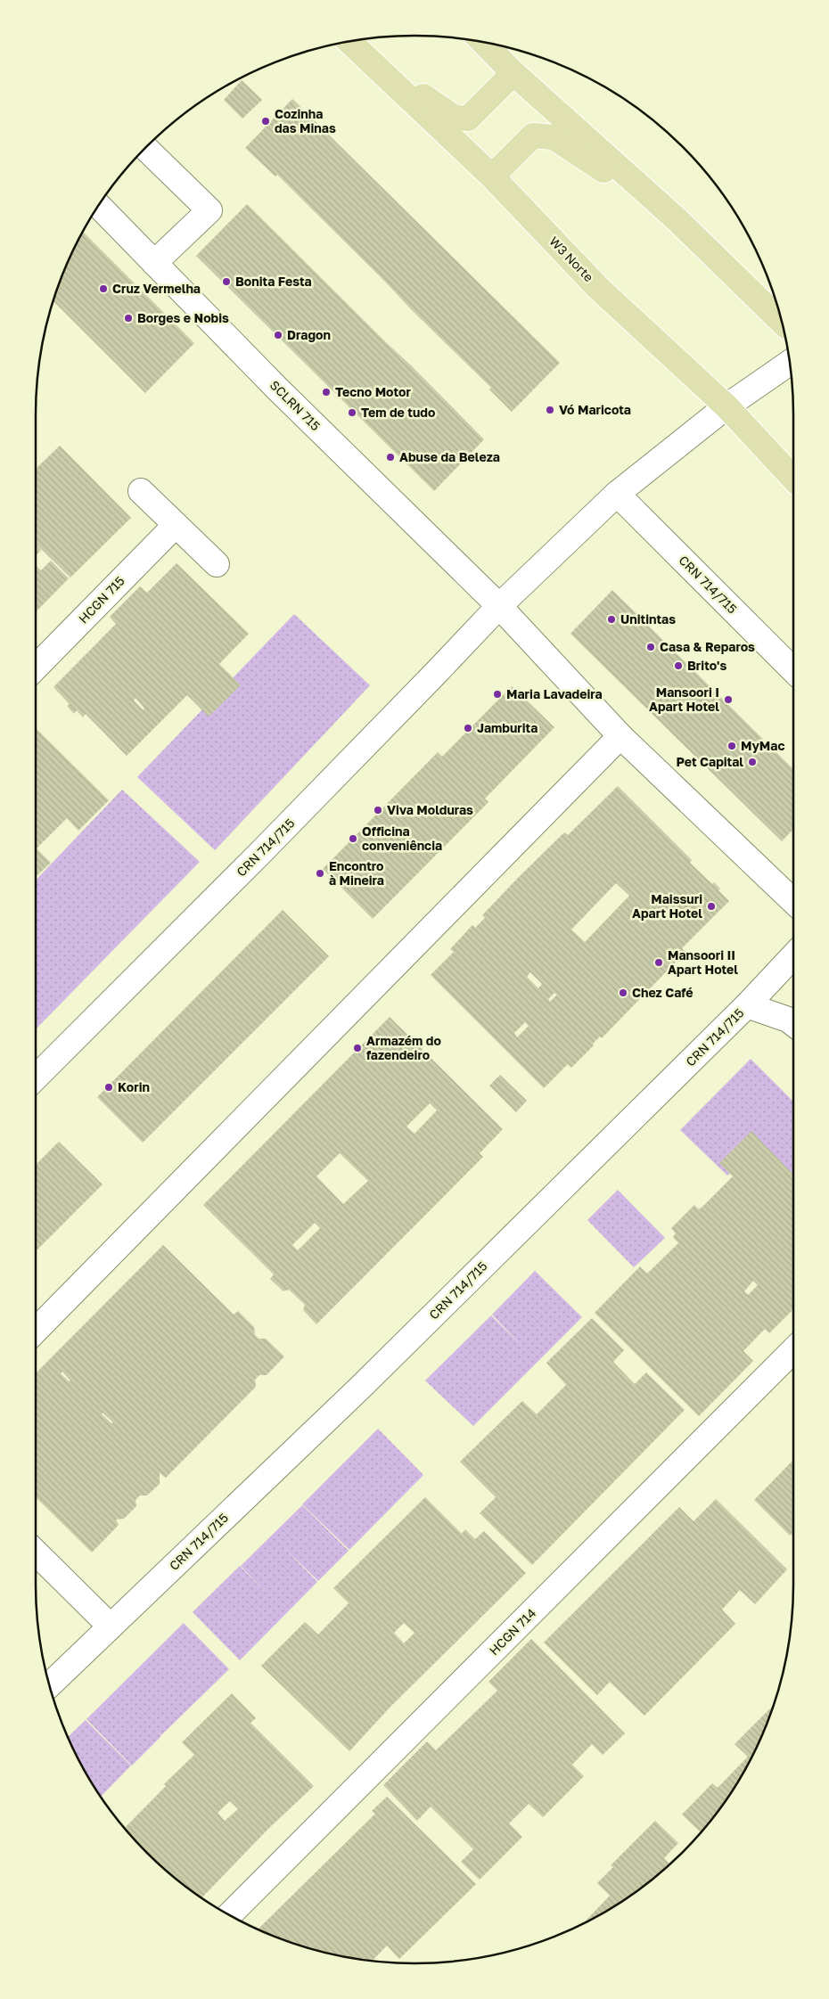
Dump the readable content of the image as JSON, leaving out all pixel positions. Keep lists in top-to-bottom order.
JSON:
{
  "streets": {
    "main road": ["W3 Norte"],
    "street": [
      "SCLRN 715",
      "CRN 714/715",
      "HCGN 715",
      "HCGN 714"
    ]
  },
  "crossings": [
    ["W3 Norte", "CRN 714/715"],
    ["SCLRN 715", "CRN 714/715"]
  ],
  "places": [
    "Cozinha das Minas",
    "Bonita Festa",
    "Cruz Vermelha",
    "Borges e Nobis",
    "Dragon",
    "Tecno Motor",
    "Vó Maricota",
    "Tem de tudo",
    "Abuse da Beleza",
    "Unitintas",
    "Casa & Reparos",
    "Brito's",
    "Maria Lavadeira",
    "Mansoori I Apart Hotel",
    "Jamburita",
    "MyMac",
    "Pet Capital",
    "Viva Molduras",
    "Officina conveniência",
    "Encontro à Mineira",
    "Maissuri Apart Hotel",
    "Mansoori II Apart Hotel",
    "Chez Café",
    "Armazém do fazendeiro",
    "Korin"
  ]
}
